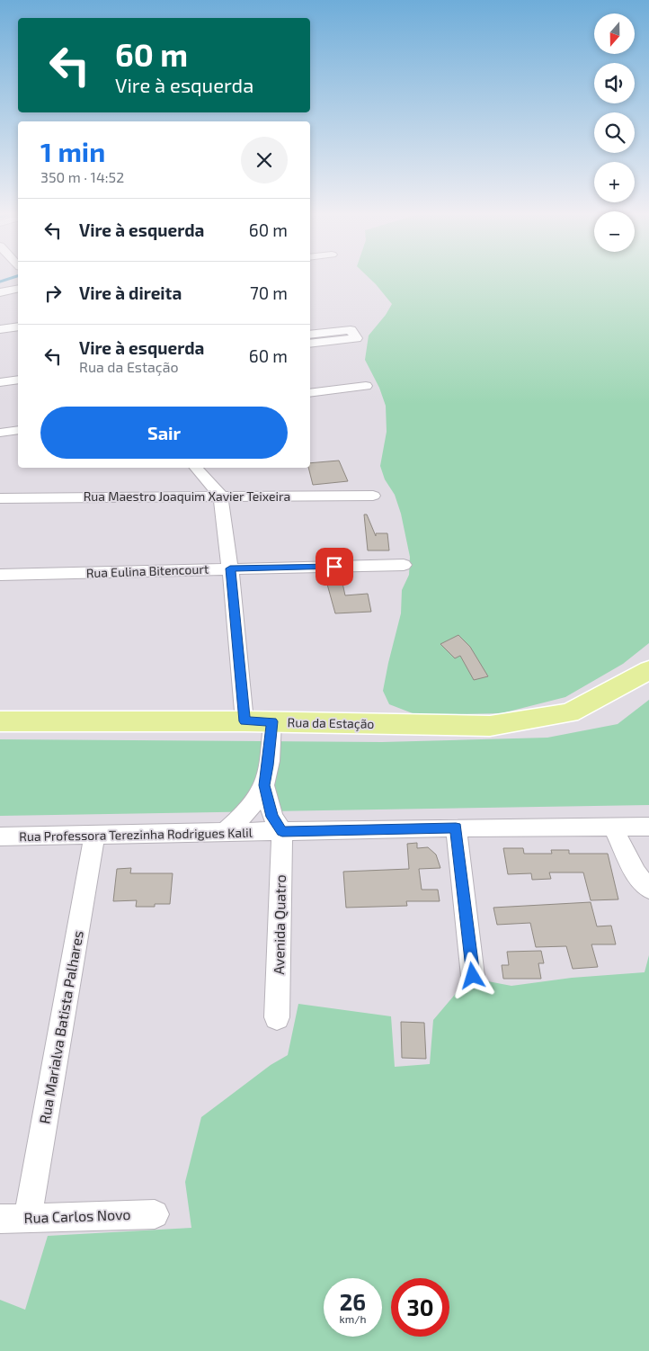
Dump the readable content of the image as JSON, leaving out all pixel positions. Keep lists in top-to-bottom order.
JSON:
{
  "streets": {
    "main road": ["Rua da Estação"],
    "street": [
      "Rua Maestro Joaquim Xavier Teixeira",
      "Rua Eulina Bitencourt",
      "Rua Professora Terezinha Rodrigues Kalil",
      "Avenida Quatro",
      "Rua Marialva Batista Palhares",
      "Rua Carlos Novo"
    ]
  },
  "crossings": [
    ["Rua Professora Terezinha Rodrigues Kalil", "Avenida Quatro"],
    ["Rua Professora Terezinha Rodrigues Kalil", "Rua Marialva Batista Palhares"],
    ["Rua Marialva Batista Palhares", "Rua Carlos Novo"]
  ],
  "north": "bottom",
  "page": {
    "map_buttons": ["+", "−"],
    "turn": ["60 m", "Vire à esquerda"],
    "heading": ["1 min", "350 m · 14:52"],
    "list": [
      {
        "name": "Vire à esquerda",
        "value": "60 m"
      },
      {
        "name": "Vire à direita",
        "value": "70 m"
      },
      {
        "name": "Vire à esquerda",
        "note": "Rua da Estação",
        "value": "60 m"
      }
    ],
    "buttons": "Sair",
    "speed": "26 km/h",
    "limit": "30"
  }
}
